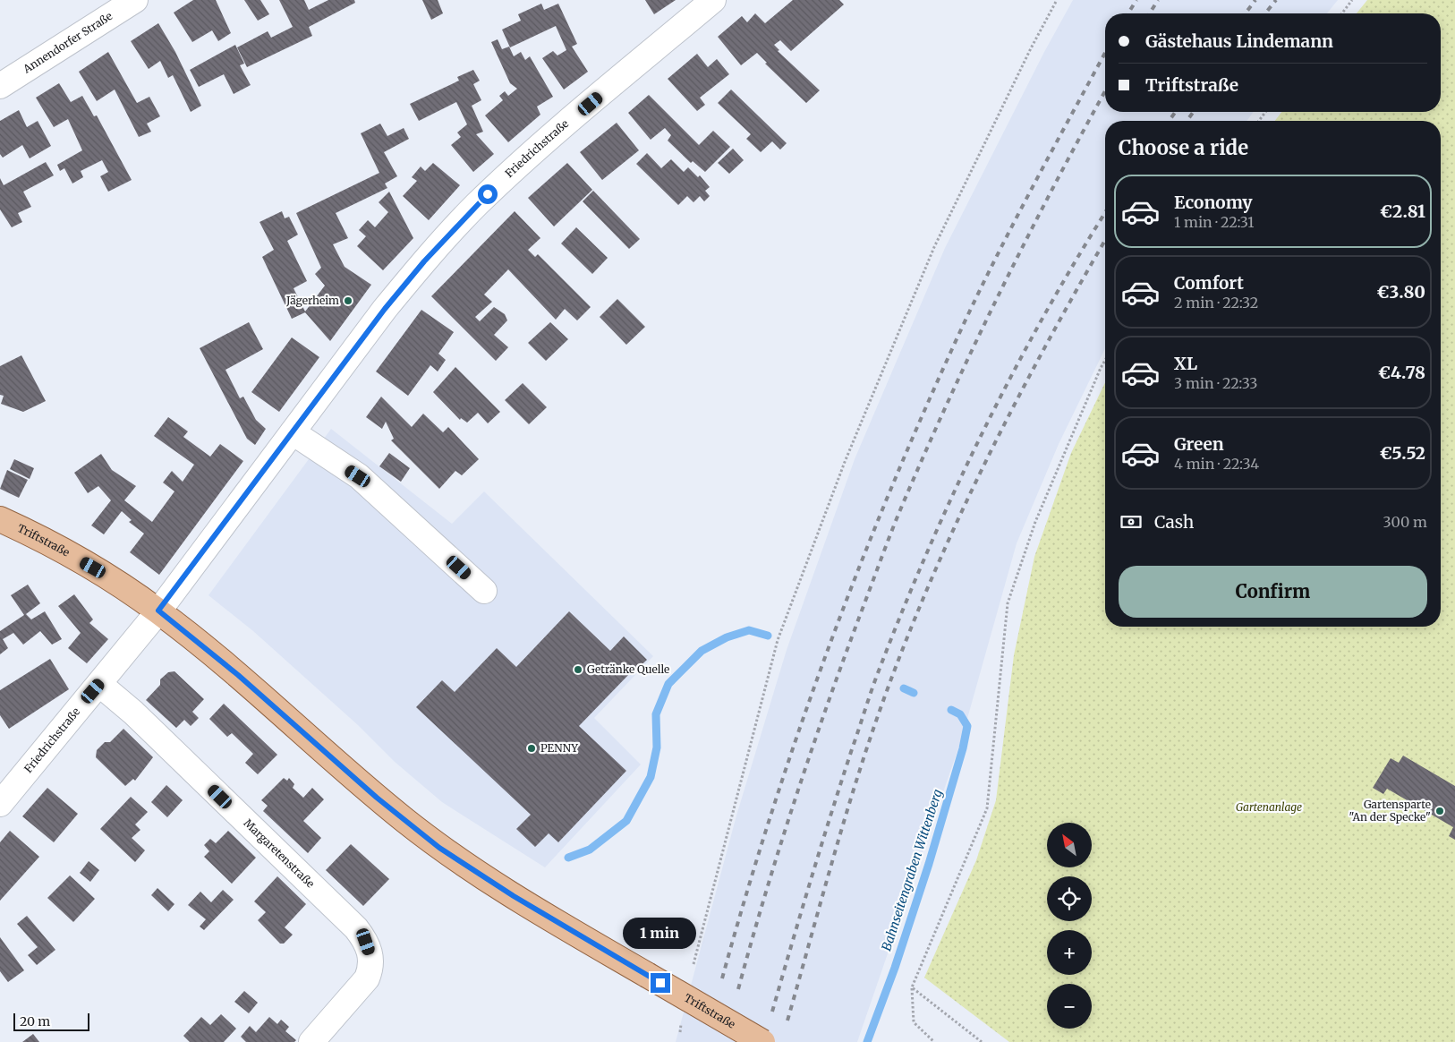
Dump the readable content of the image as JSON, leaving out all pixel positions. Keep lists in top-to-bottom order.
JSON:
{
  "streets": {
    "main road": ["Triftstraße"],
    "street": ["Annendorfer Straße", "Friedrichstraße", "Margaretenstraße"]
  },
  "crossings": [
    ["Friedrichstraße", "Triftstraße"],
    ["Friedrichstraße", "Margaretenstraße"]
  ],
  "water": ["Bahnseitengraben Wittenberg"],
  "parks": ["Gartenanlage"],
  "places": [
    "Jägerheim",
    "Getränke Quelle",
    "PENNY",
    "Gartensparte \"An der Specke\""
  ],
  "scale_bar": "20 m",
  "north": "top left",
  "page": {
    "banner": ["Gästehaus Lindemann", "Triftstraße"],
    "heading": "Choose a ride",
    "list": [
      {
        "name": "Economy",
        "note": "1 min · 22:31",
        "value": "€2.81"
      },
      {
        "name": "Comfort",
        "note": "2 min · 22:32",
        "value": "€3.80"
      },
      {
        "name": "XL",
        "note": "3 min · 22:33",
        "value": "€4.78"
      },
      {
        "name": "Green",
        "note": "4 min · 22:34",
        "value": "€5.52"
      }
    ],
    "pay": ["Cash", "300 m"],
    "buttons": "Confirm",
    "map_buttons": ["+", "−"],
    "bubble": "1 min",
    "scale": "20 m"
  }
}
